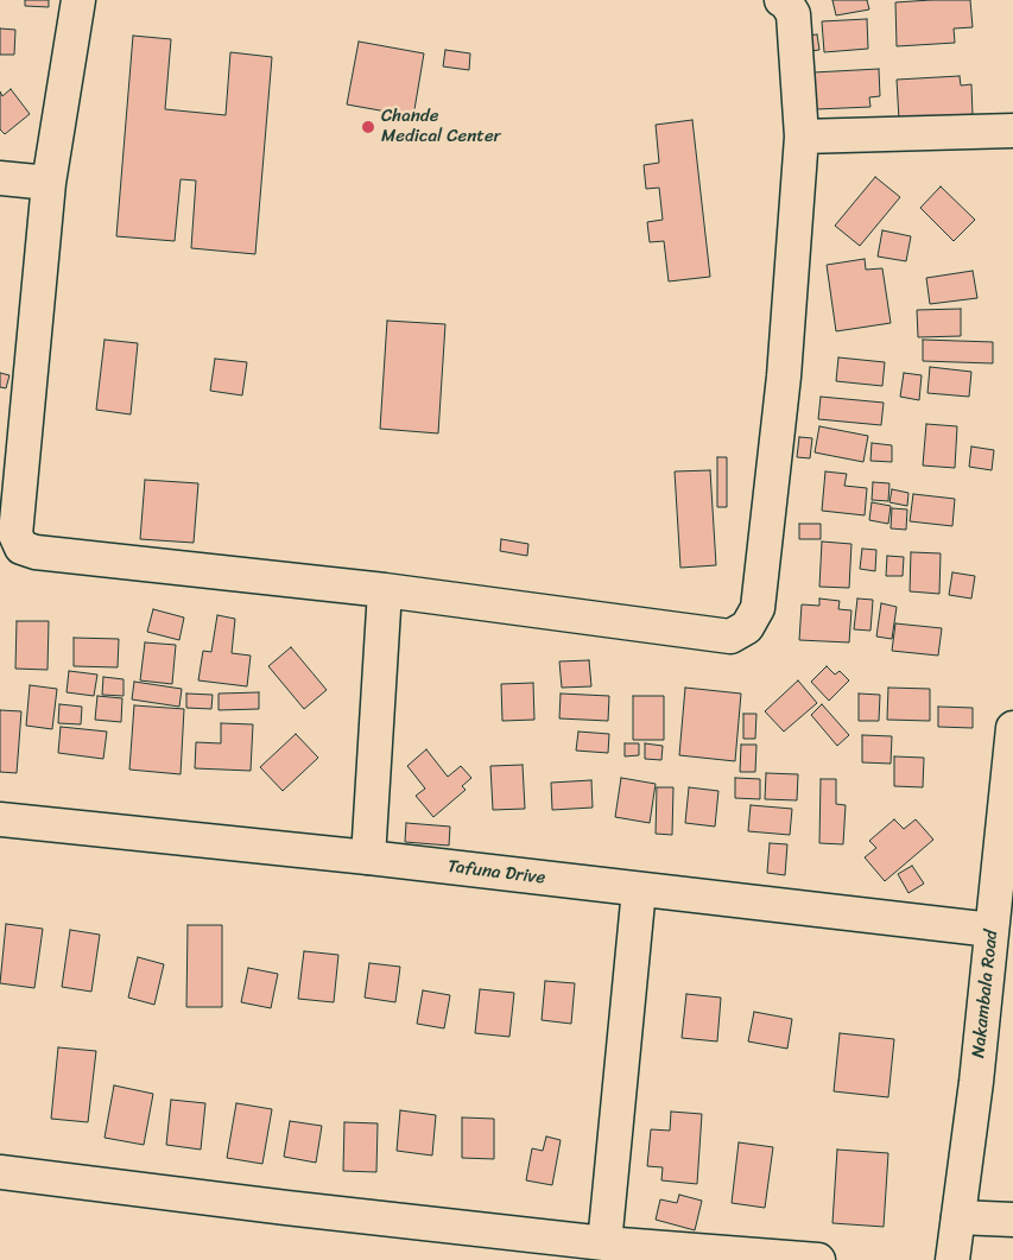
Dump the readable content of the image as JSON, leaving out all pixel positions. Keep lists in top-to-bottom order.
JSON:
{
  "streets": {
    "street": ["Tafuna Drive", "Nakambala Road"]
  },
  "crossings": [
    ["Tafuna Drive", "Nakambala Road"]
  ],
  "places": ["Chande Medical Center"]
}
